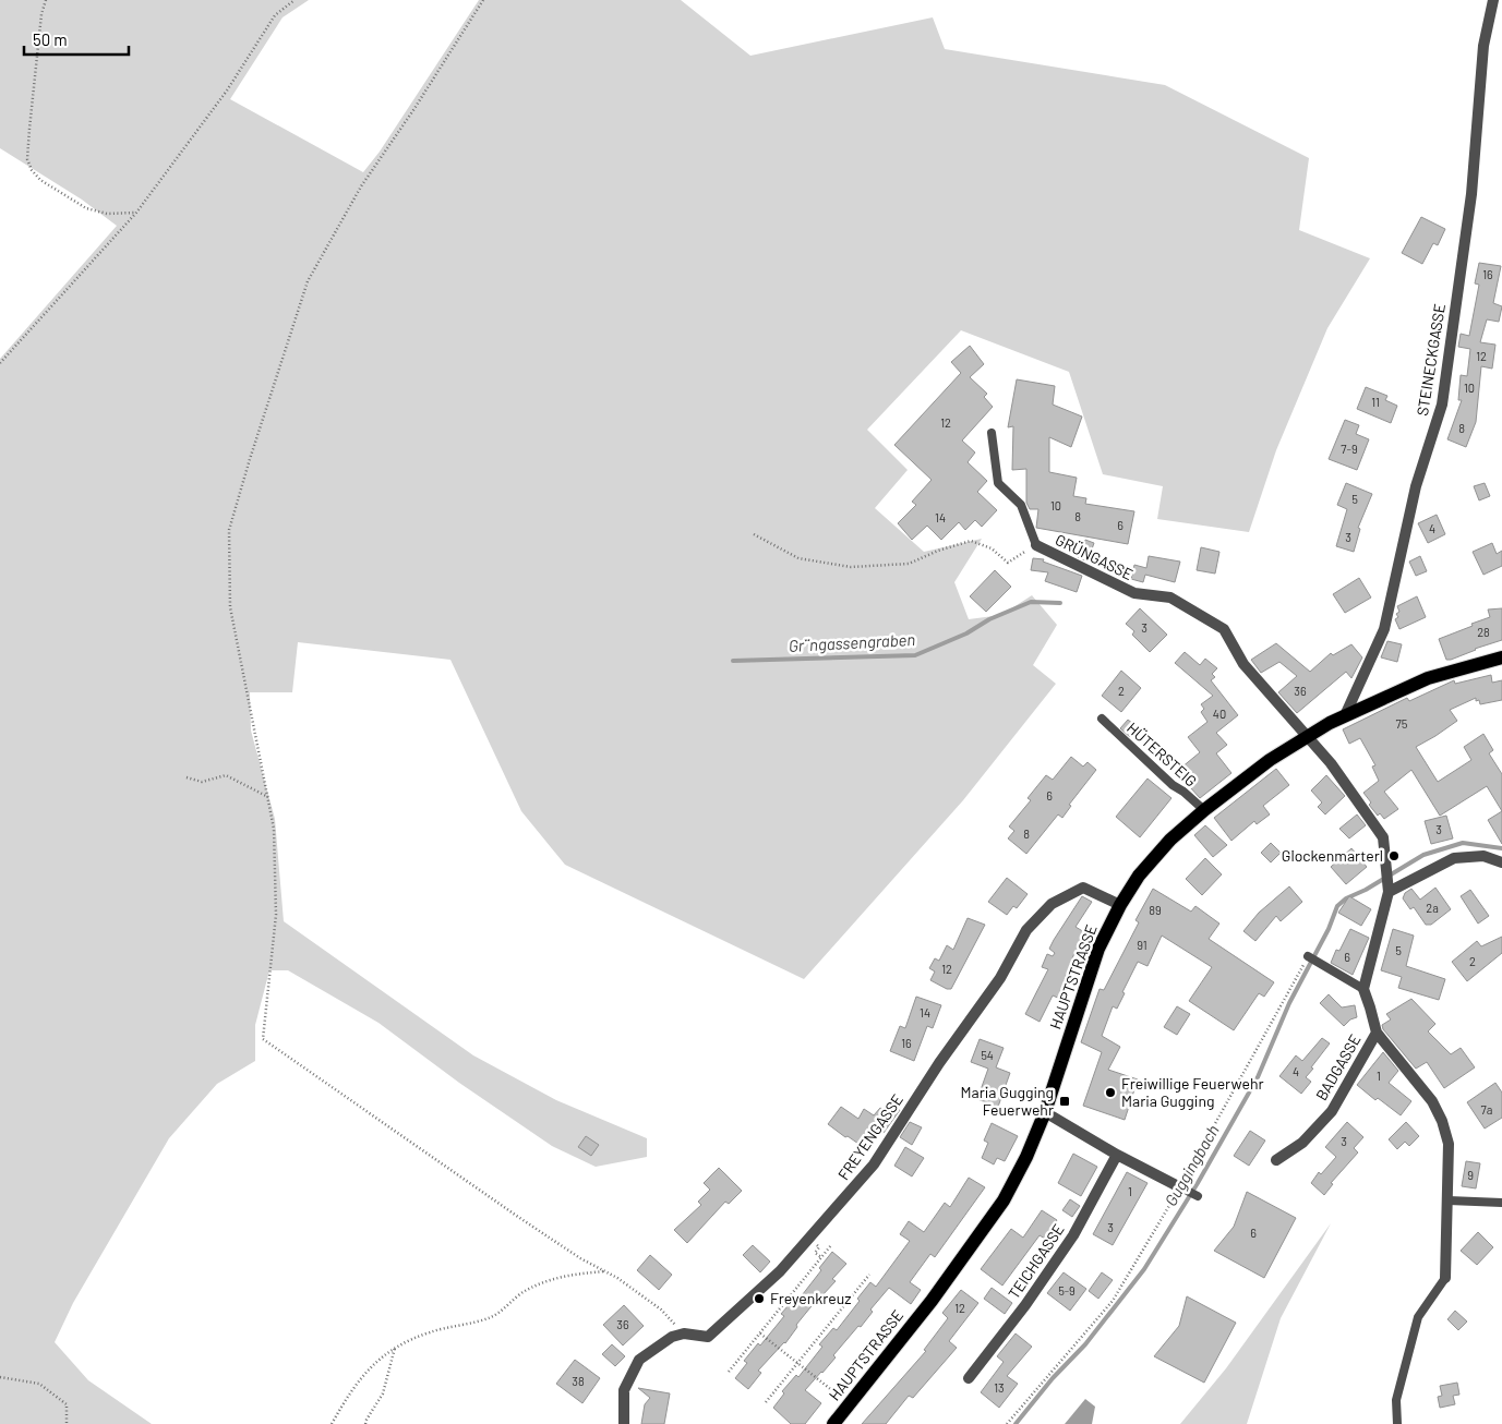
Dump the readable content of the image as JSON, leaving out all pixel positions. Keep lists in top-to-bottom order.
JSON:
{
  "streets": {
    "main road": ["HAUPTSTRASSE"],
    "street": [
      "STEINECKGASSE",
      "GRÜNGASSE",
      "BADGASSE",
      "FREYENGASSE",
      "TEICHGASSE"
    ],
    "lane": ["HÜTERSTEIG"]
  },
  "crossings": [
    ["STEINECKGASSE", "HAUPTSTRASSE"],
    ["GRÜNGASSE", "HAUPTSTRASSE"],
    ["HÜTERSTEIG", "HAUPTSTRASSE"],
    ["HAUPTSTRASSE", "FREYENGASSE"]
  ],
  "water": ["Gr¨ngassengraben", "Guggingbach"],
  "places": {
    "other": ["Glockenmarterl", "Freiwillige Feuerwehr Maria Gugging", "Freyenkreuz"],
    "transit": ["Maria Gugging Feuerwehr"]
  },
  "house_numbers": [
    "16",
    "12",
    "10",
    "11",
    "12",
    "8",
    "7-9",
    "5",
    "10",
    "8",
    "14",
    "6",
    "4",
    "3",
    "3",
    "28",
    "2",
    "36",
    "40",
    "75",
    "6",
    "3",
    "8",
    "2a",
    "89",
    "91",
    "5",
    "6",
    "2",
    "12",
    "14",
    "16",
    "54",
    "4",
    "1",
    "7a",
    "3",
    "9",
    "1",
    "3",
    "6",
    "5-9",
    "12",
    "36",
    "38",
    "13"
  ],
  "scale_bar": "50 m"
}
